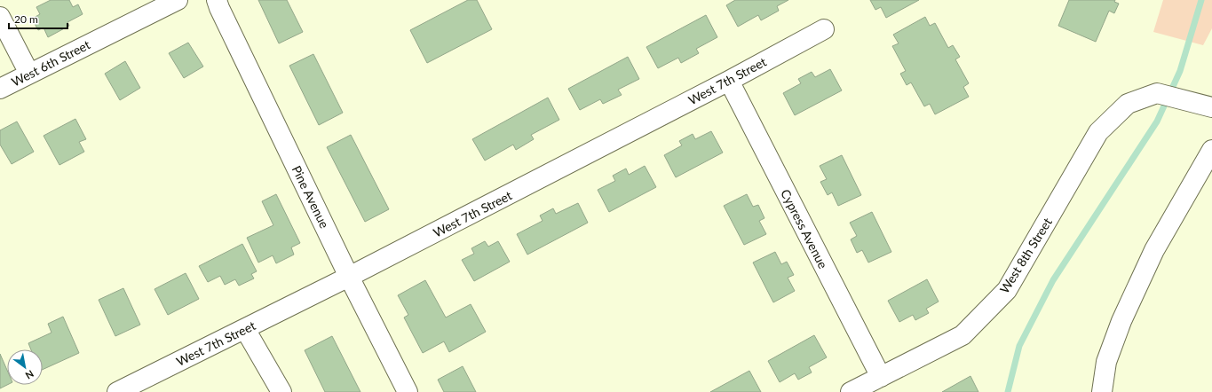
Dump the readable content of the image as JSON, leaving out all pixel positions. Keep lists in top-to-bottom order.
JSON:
{
  "streets": {
    "street": [
      "West 6th Street",
      "West 7th Street",
      "Pine Avenue",
      "Cypress Avenue",
      "West 8th Street"
    ]
  },
  "crossings": [
    ["West 7th Street", "Pine Avenue"],
    ["West 7th Street", "Cypress Avenue"],
    ["Cypress Avenue", "West 8th Street"]
  ],
  "scale_bar": "20 m",
  "north": "bottom right"
}
